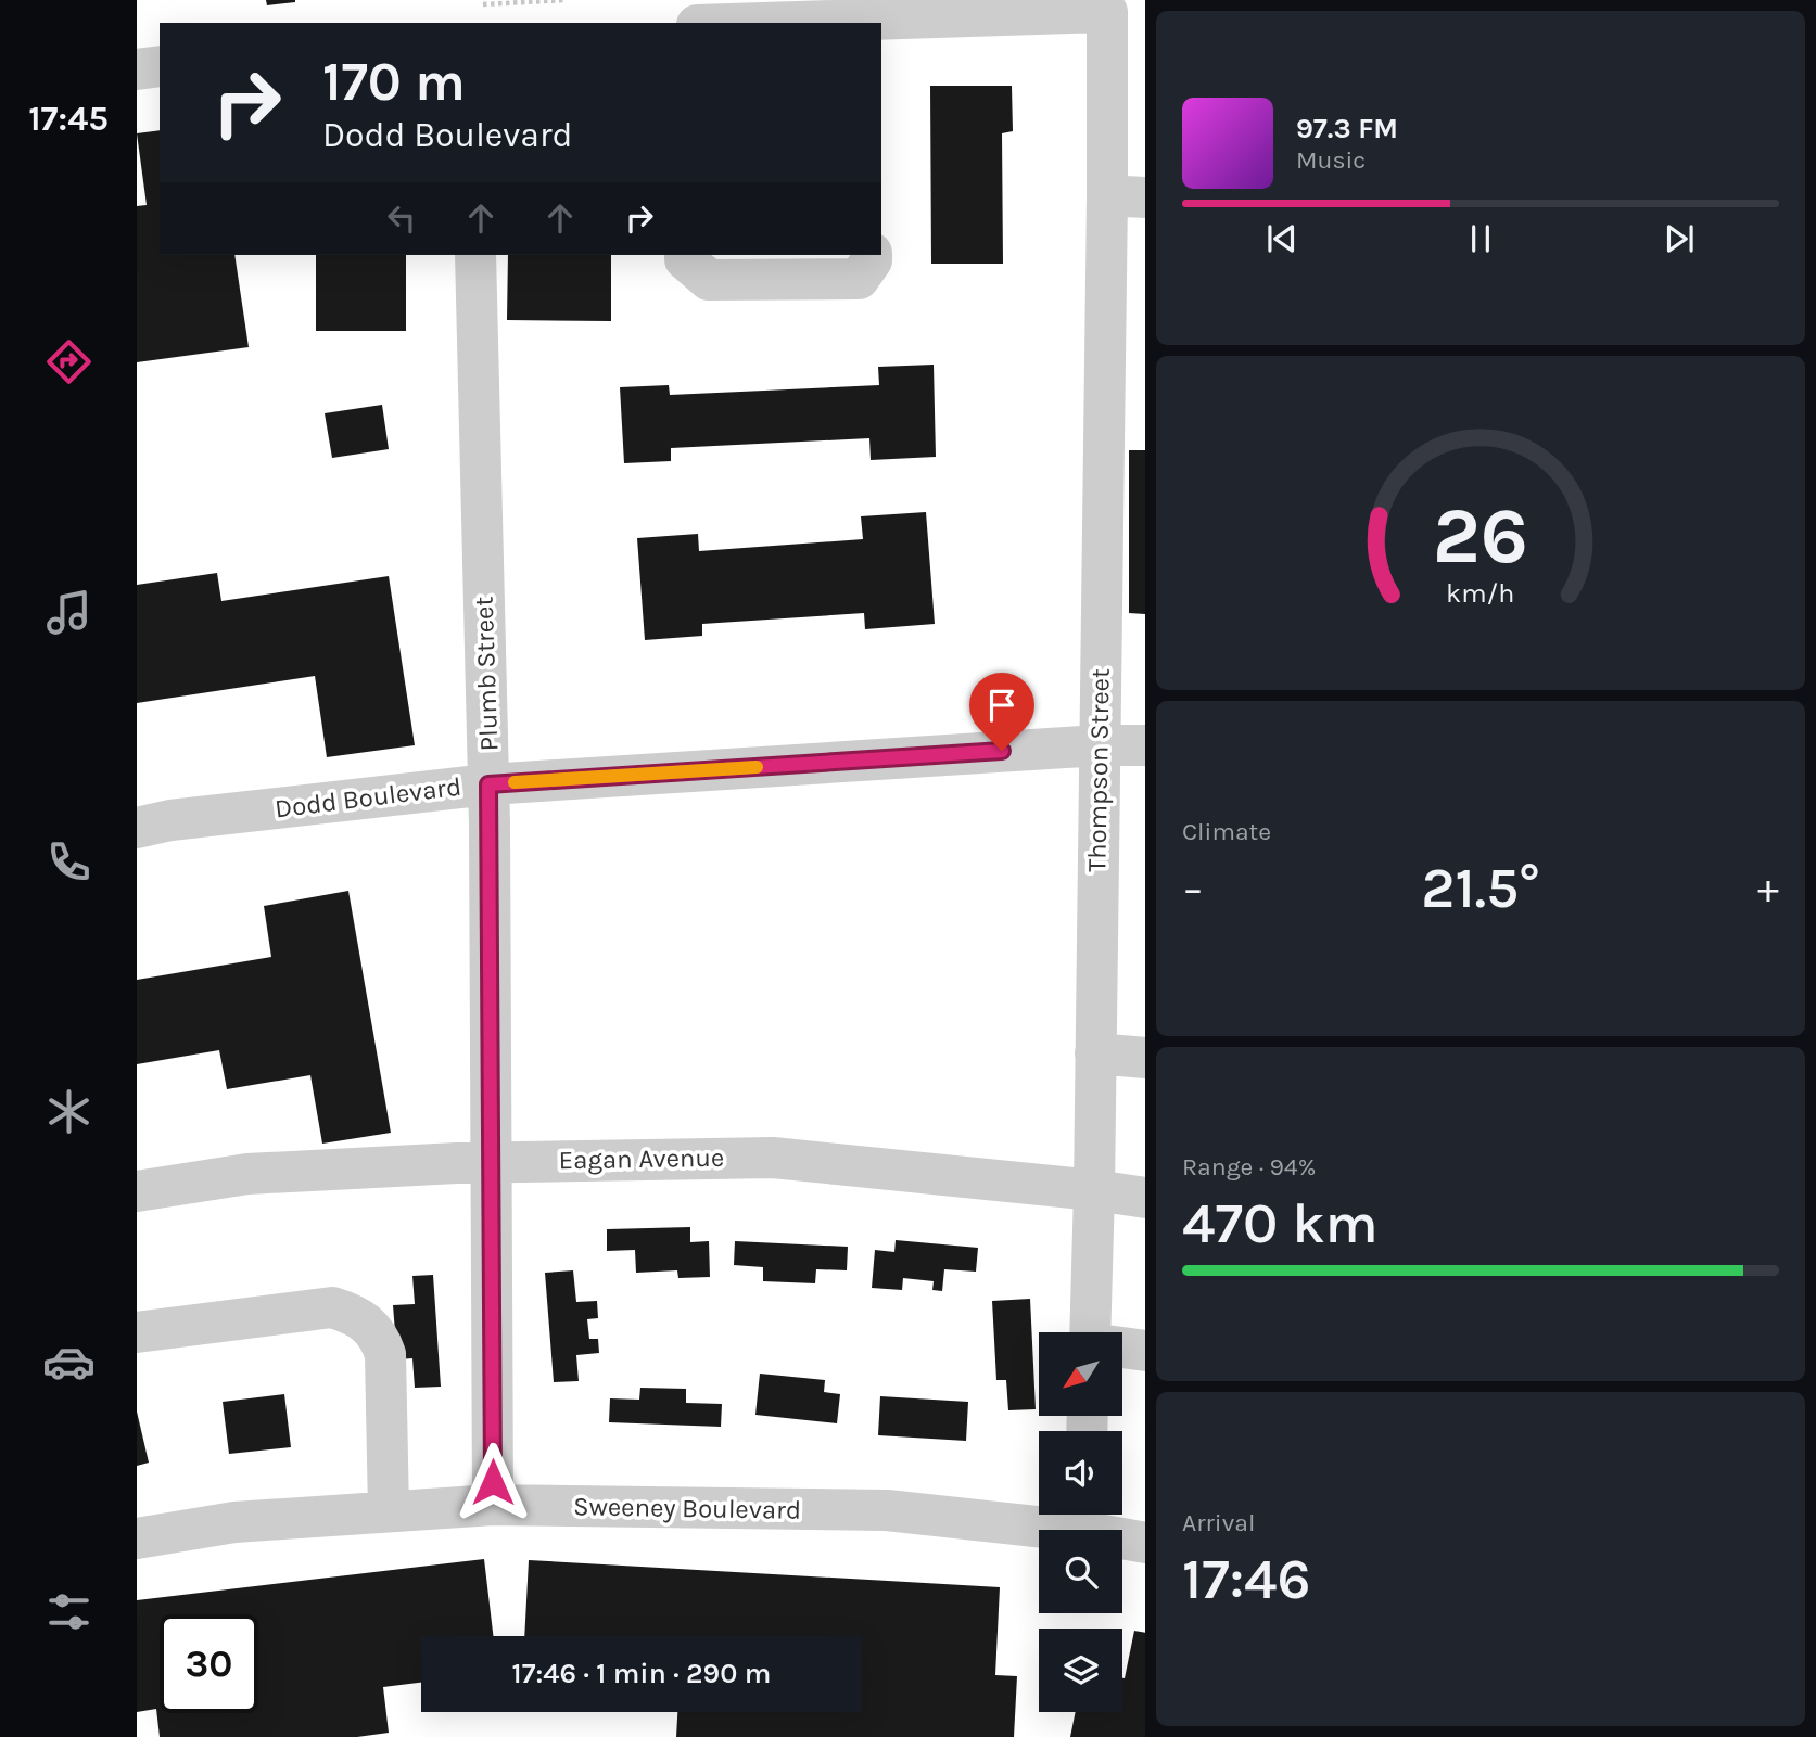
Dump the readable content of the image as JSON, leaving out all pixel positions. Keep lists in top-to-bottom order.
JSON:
{
  "streets": {
    "street": [
      "Plumb Street",
      "Thompson Street",
      "Dodd Boulevard",
      "Eagan Avenue",
      "Sweeney Boulevard"
    ]
  },
  "crossings": [
    ["Plumb Street", "Dodd Boulevard"],
    ["Plumb Street", "Eagan Avenue"],
    ["Plumb Street", "Sweeney Boulevard"],
    ["Thompson Street", "Dodd Boulevard"],
    ["Thompson Street", "Eagan Avenue"]
  ],
  "north": "bottom left",
  "page": {
    "tabs": "17:45",
    "turn": ["170 m", "Dodd Boulevard"],
    "song": ["97.3 FM", "Music"],
    "tile": [
      "Climate",
      ["Range · 94%", "470 km"],
      ["Arrival", "17:46"]
    ],
    "heat": ["−", "21.5°", "+"],
    "limit": "30",
    "trip": "17:46 · 1 min · 290 m",
    "gauge": ["26", "km/h"]
  }
}
